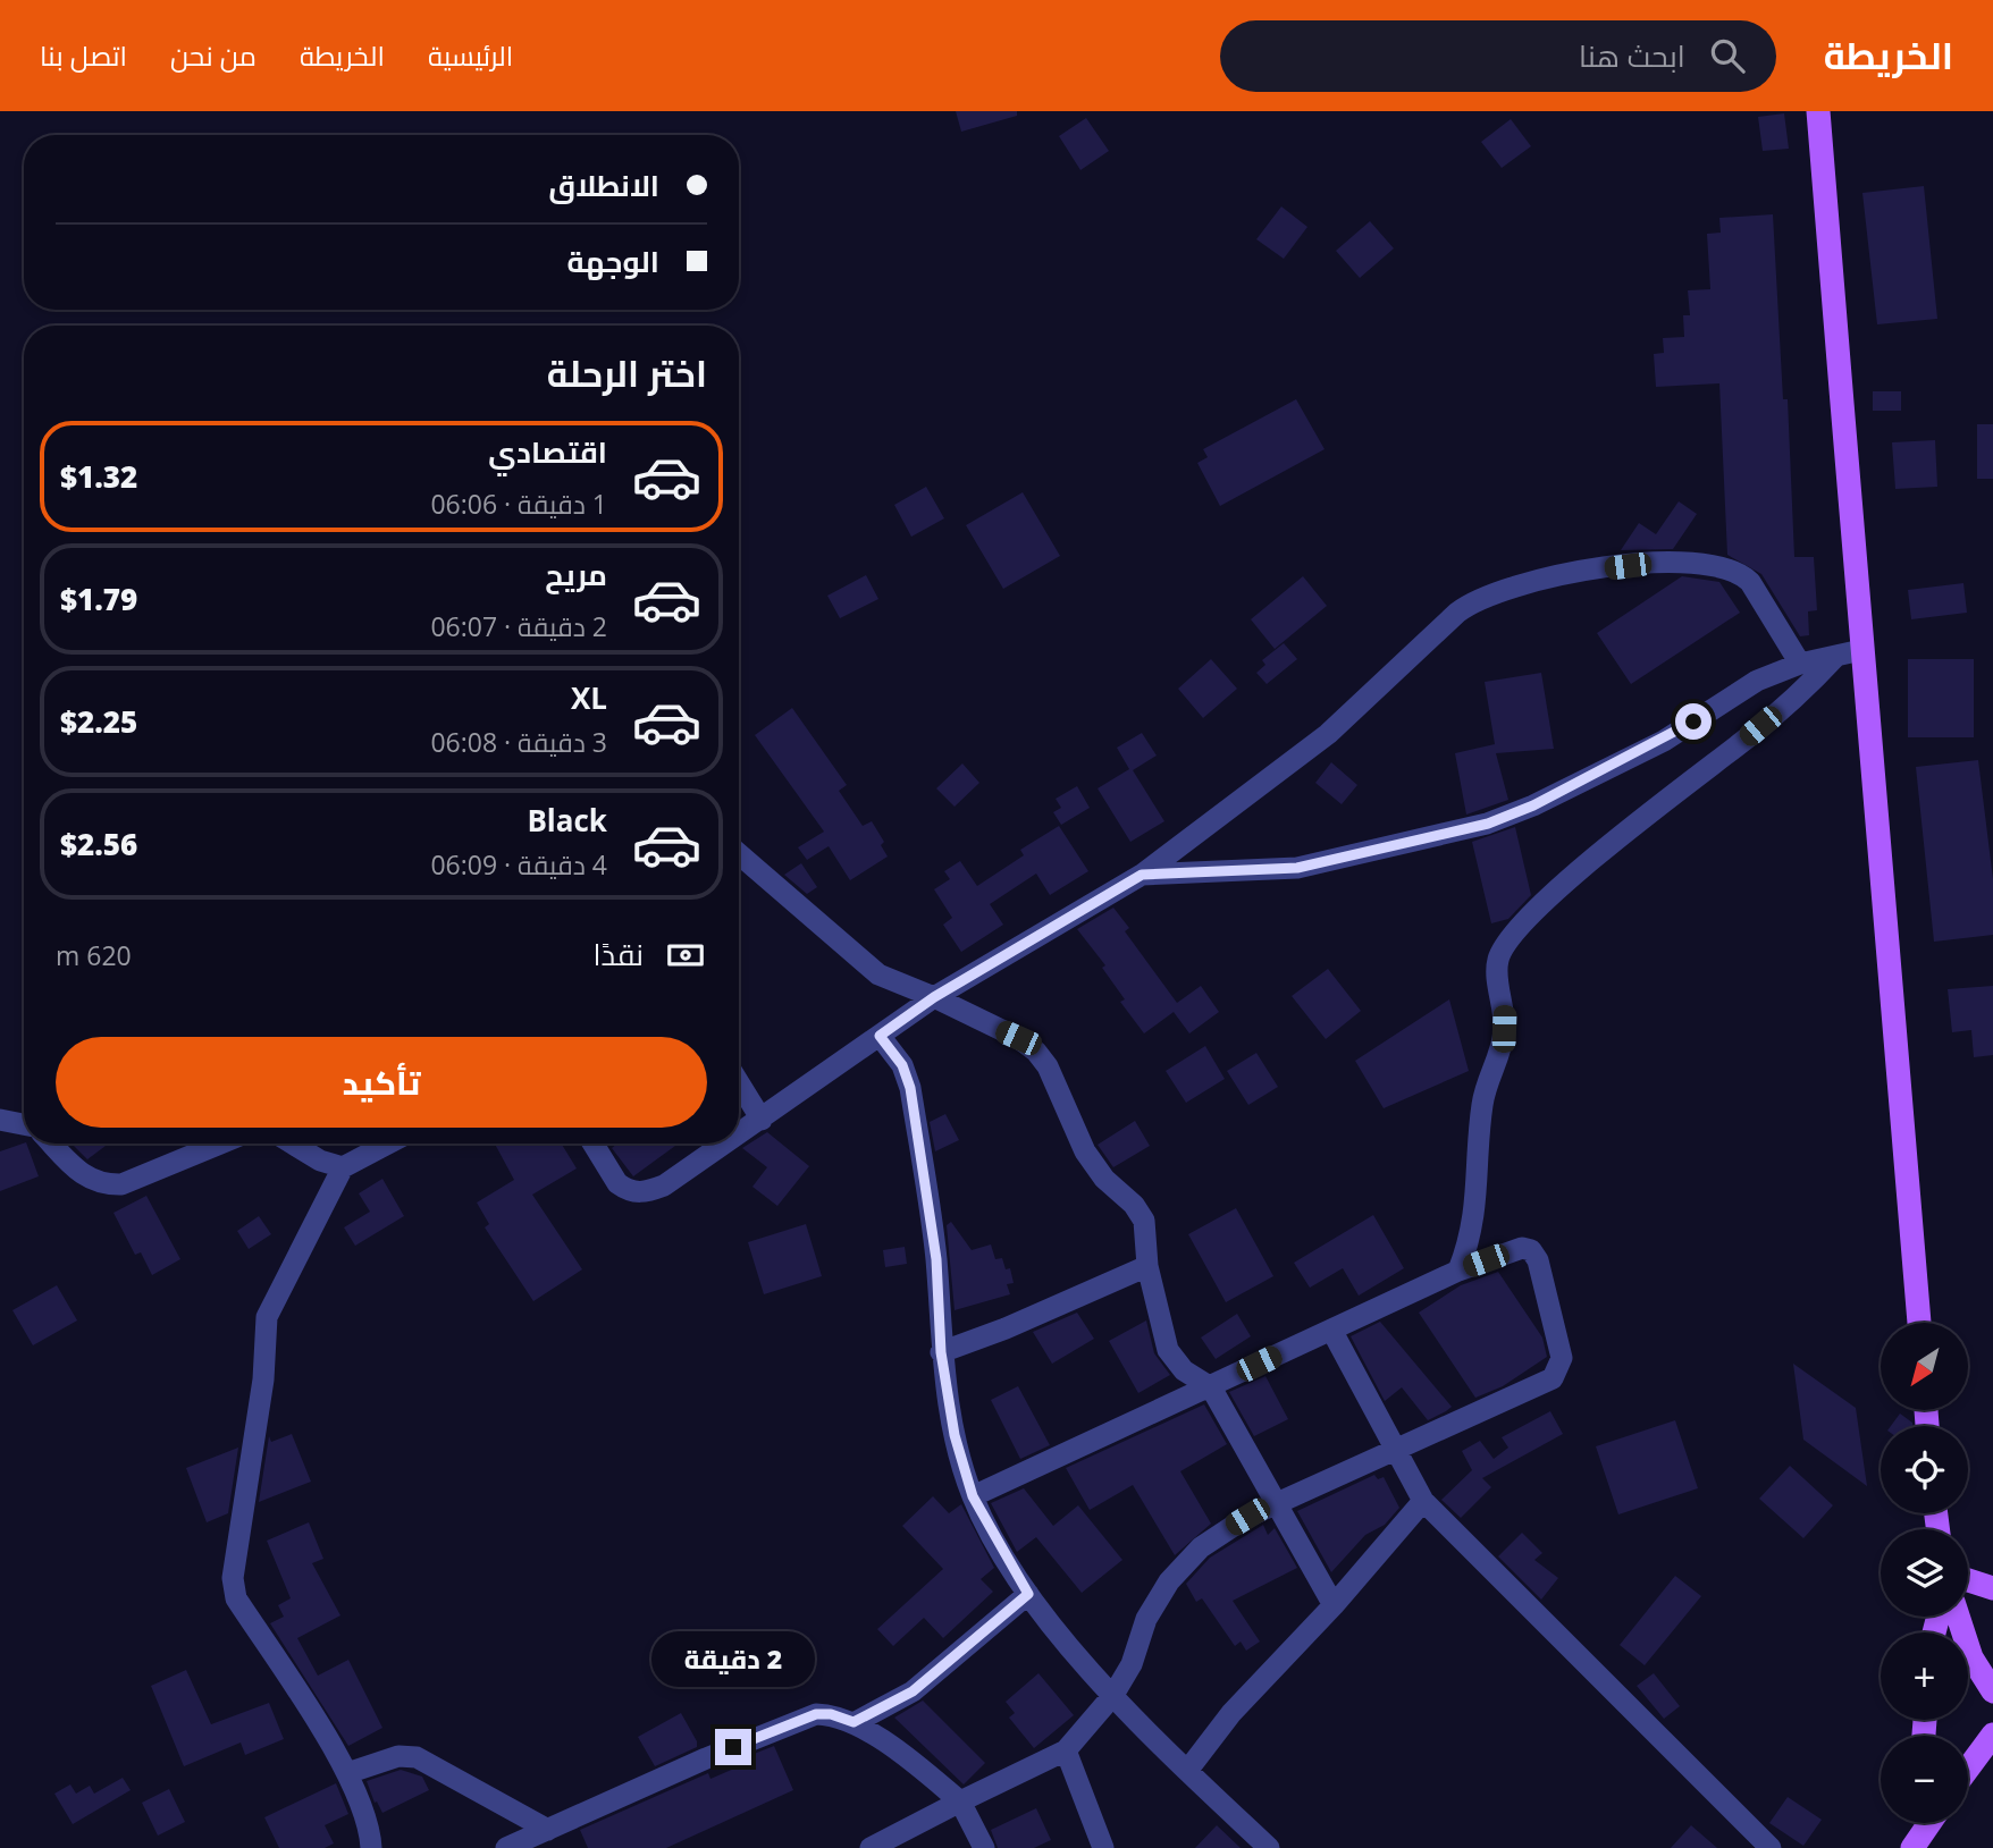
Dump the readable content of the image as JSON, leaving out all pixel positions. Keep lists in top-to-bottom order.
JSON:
{
  "north": "bottom left",
  "page": {
    "header": "الخريطة",
    "search": "ابحث هنا",
    "nav": [
      "الرئيسية",
      "الخريطة",
      "من نحن",
      "اتصل بنا"
    ],
    "banner": ["الانطلاق", "الوجهة"],
    "heading": "اختر الرحلة",
    "list": [
      {
        "name": "اقتصادي",
        "note": "1 دقيقة · 06:06",
        "value": "$1.32"
      },
      {
        "name": "مريح",
        "note": "2 دقيقة · 06:07",
        "value": "$1.79"
      },
      {
        "name": "XL",
        "note": "3 دقيقة · 06:08",
        "value": "$2.25"
      },
      {
        "name": "Black",
        "note": "4 دقيقة · 06:09",
        "value": "$2.56"
      }
    ],
    "pay": ["نقدًا", "620 m"],
    "buttons": "تأكيد",
    "map_buttons": ["+", "−"],
    "bubble": "2 دقيقة"
  }
}
